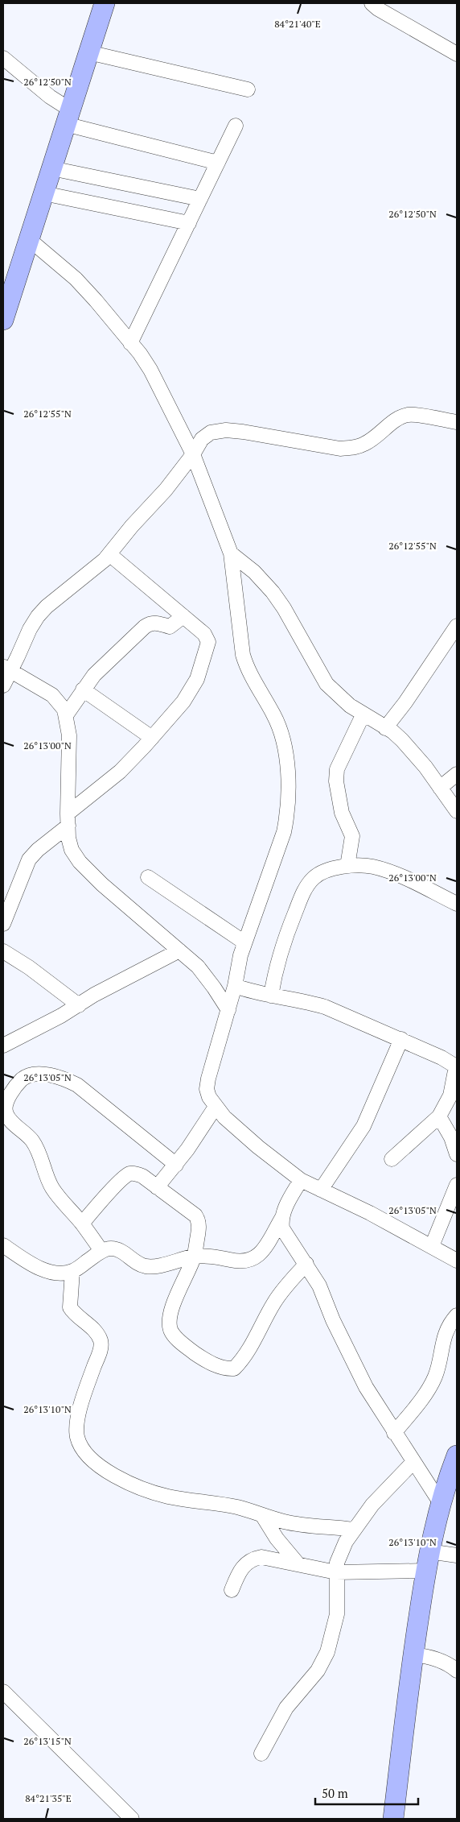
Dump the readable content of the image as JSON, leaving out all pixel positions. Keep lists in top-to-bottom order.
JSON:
{
  "scale_bar": "50 m",
  "coordinates": [
    "84°21'40\"E",
    "26°12'50\"N",
    "26°12'55\"N",
    "26°13'00\"N",
    "26°13'05\"N",
    "26°13'10\"N",
    "26°13'15\"N",
    "84°21'35\"E"
  ]
}
